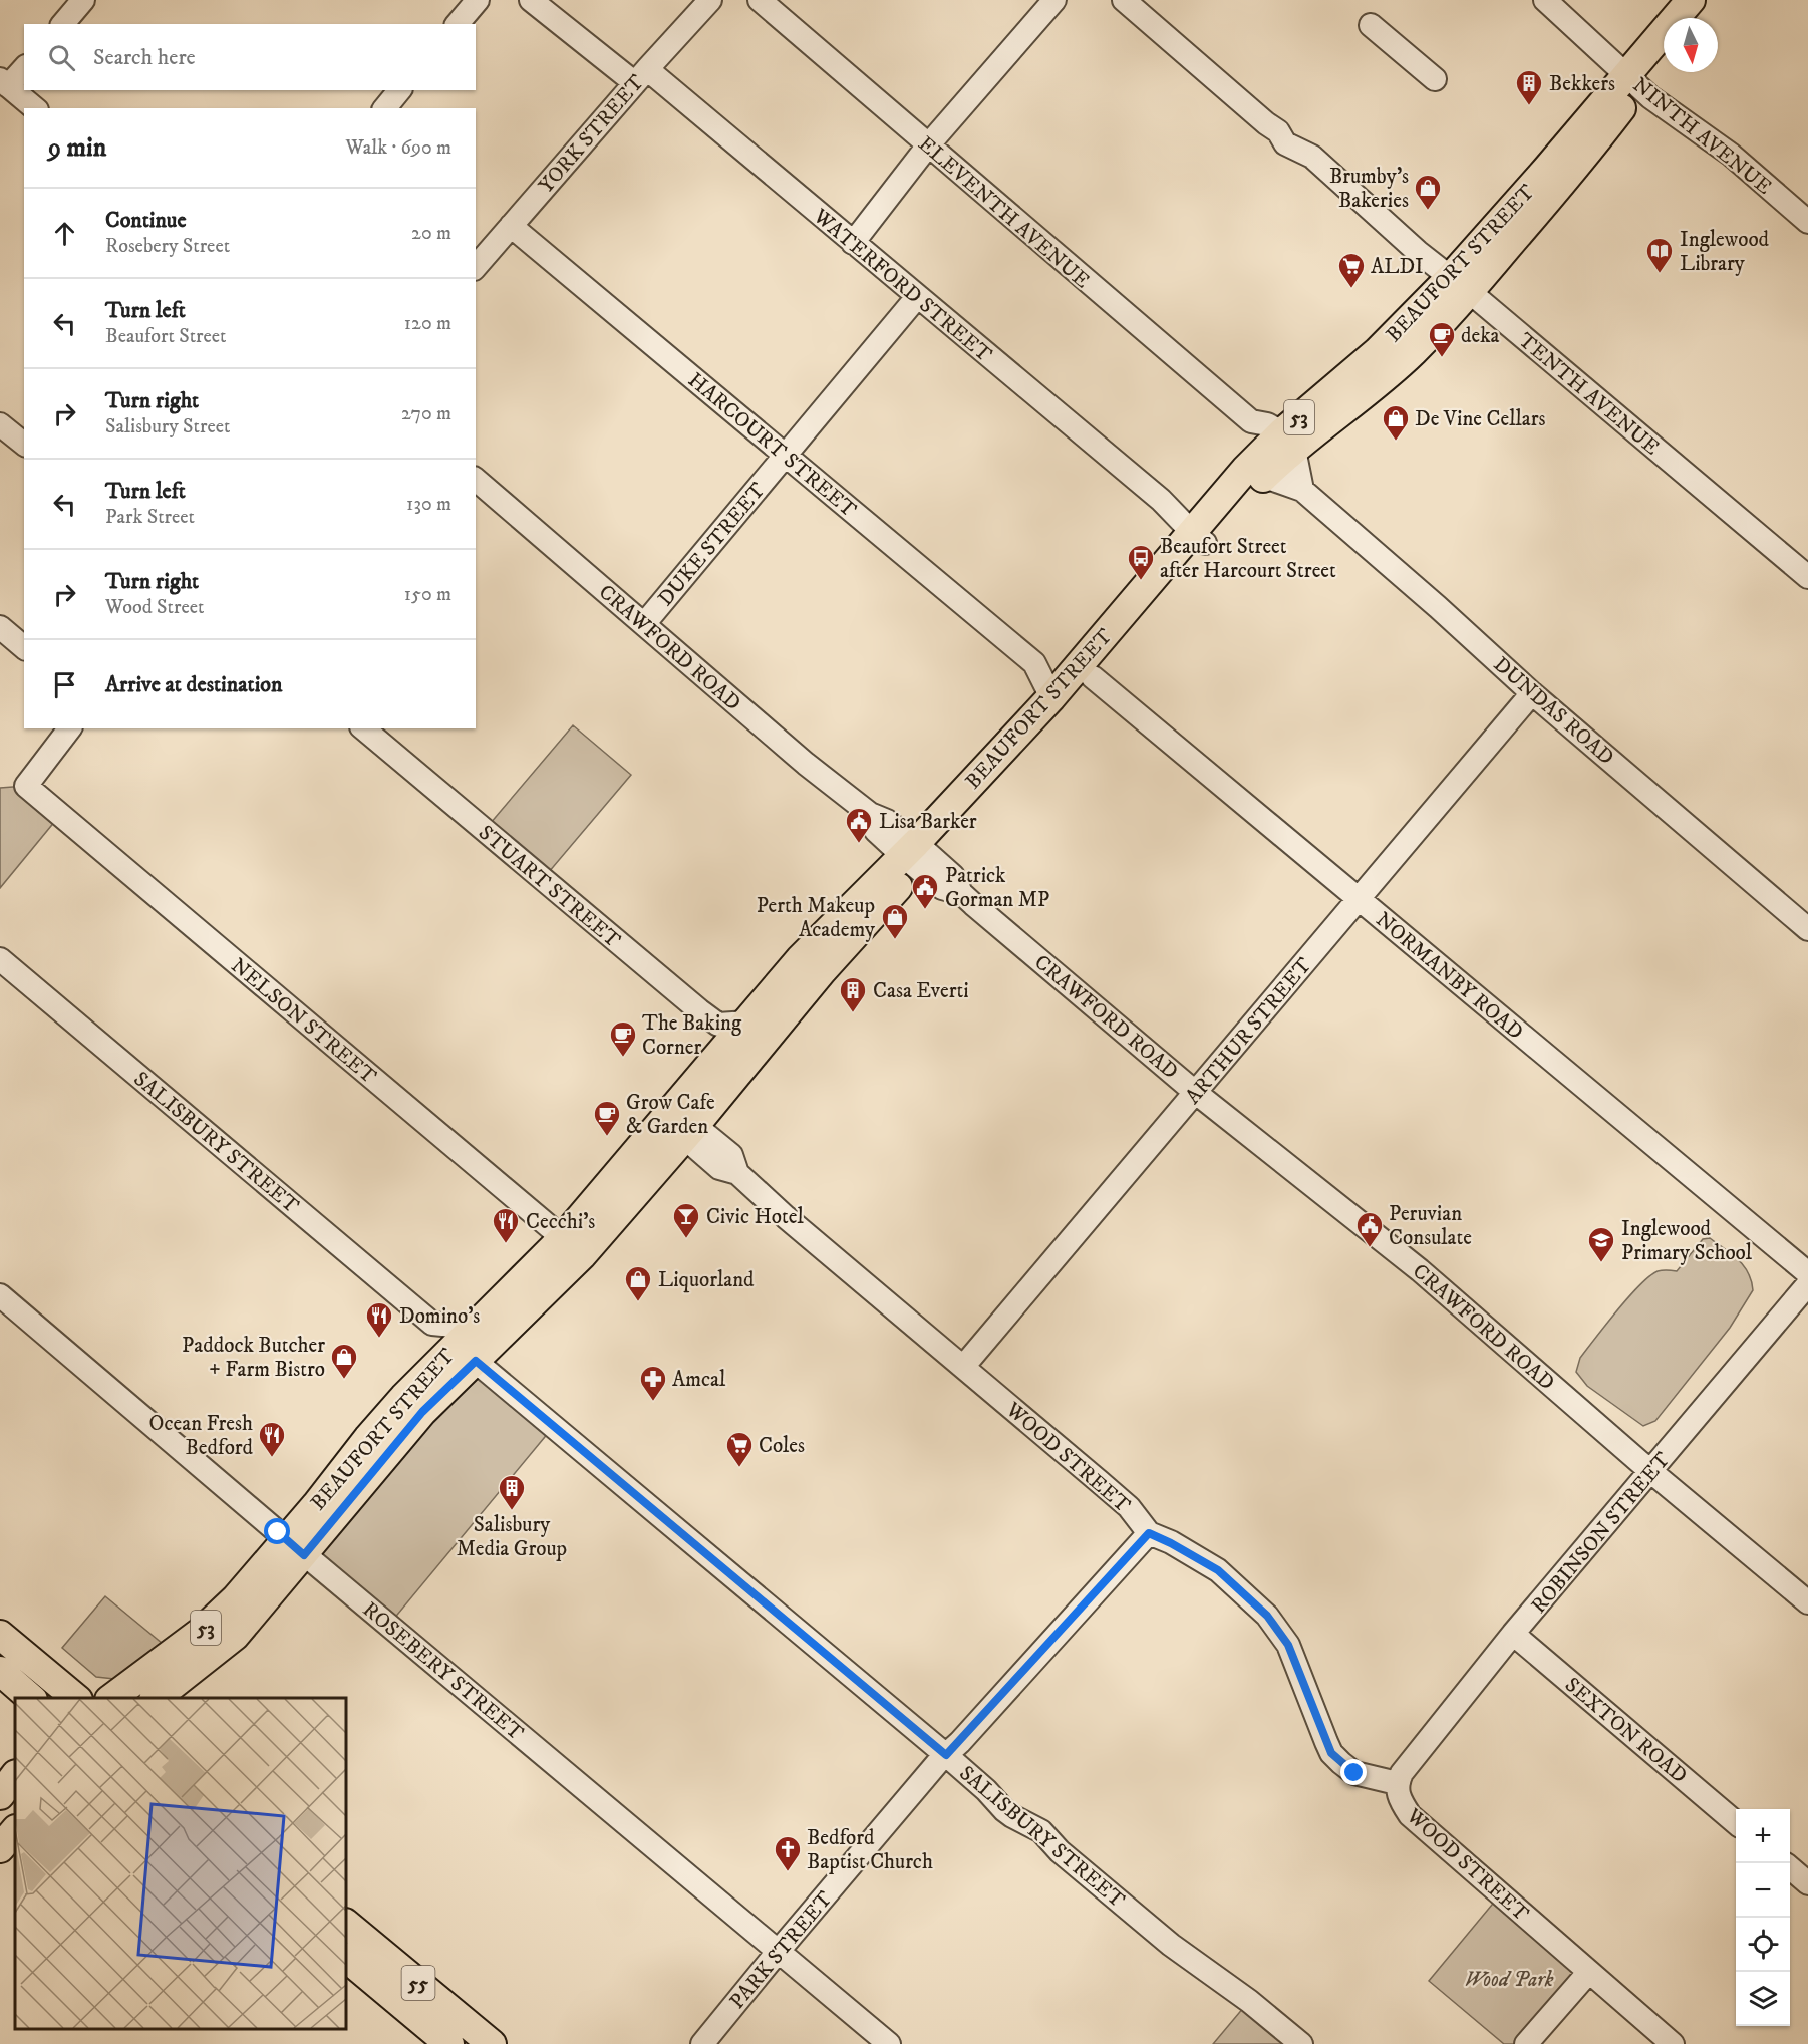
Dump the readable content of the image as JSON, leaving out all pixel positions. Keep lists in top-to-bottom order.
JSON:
{
  "streets": {
    "main road": ["BEAUFORT STREET", "53", "55"],
    "street": [
      "YORK STREET",
      "NINTH AVENUE",
      "ELEVENTH AVENUE",
      "WATERFORD STREET",
      "TENTH AVENUE",
      "HARCOURT STREET",
      "DUKE STREET",
      "CRAWFORD ROAD",
      "DUNDAS ROAD",
      "STUART STREET",
      "NORMANBY ROAD",
      "NELSON STREET",
      "ARTHUR STREET",
      "SALISBURY STREET",
      "WOOD STREET",
      "ROBINSON STREET",
      "ROSEBERY STREET",
      "SEXTON ROAD",
      "PARK STREET"
    ]
  },
  "crossings": [
    ["YORK STREET", "WATERFORD STREET"],
    ["YORK STREET", "HARCOURT STREET"],
    ["NINTH AVENUE", "BEAUFORT STREET"],
    ["ELEVENTH AVENUE", "BEAUFORT STREET"],
    ["BEAUFORT STREET", "WATERFORD STREET"],
    ["BEAUFORT STREET", "TENTH AVENUE"],
    ["BEAUFORT STREET", "HARCOURT STREET"],
    ["BEAUFORT STREET", "CRAWFORD ROAD"],
    ["BEAUFORT STREET", "DUNDAS ROAD"],
    ["BEAUFORT STREET", "STUART STREET"],
    ["BEAUFORT STREET", "NORMANBY ROAD"],
    ["BEAUFORT STREET", "NELSON STREET"],
    ["BEAUFORT STREET", "SALISBURY STREET"],
    ["BEAUFORT STREET", "WOOD STREET"],
    ["BEAUFORT STREET", "ROSEBERY STREET"],
    ["WATERFORD STREET", "DUKE STREET"],
    ["HARCOURT STREET", "DUKE STREET"],
    ["HARCOURT STREET", "NORMANBY ROAD"],
    ["DUKE STREET", "CRAWFORD ROAD"],
    ["CRAWFORD ROAD", "ARTHUR STREET"],
    ["CRAWFORD ROAD", "ROBINSON STREET"],
    ["DUNDAS ROAD", "ARTHUR STREET"],
    ["NORMANBY ROAD", "ARTHUR STREET"],
    ["ARTHUR STREET", "WOOD STREET"],
    ["SALISBURY STREET", "PARK STREET"],
    ["WOOD STREET", "ROBINSON STREET"],
    ["WOOD STREET", "PARK STREET"],
    ["ROBINSON STREET", "SEXTON ROAD"],
    ["ROSEBERY STREET", "PARK STREET"]
  ],
  "parks": ["Wood Park"],
  "places": {
    "building": ["Bekkers", "Casa Everti", "Salisbury Media Group"],
    "shop": [
      "Brumby's Bakeries",
      "De Vine Cellars",
      "Perth Makeup Academy",
      "Liquorland",
      "Paddock Butcher + Farm Bistro"
    ],
    "library": ["Inglewood Library"],
    "supermarket": ["ALDI", "Coles"],
    "cafe": ["deka", "The Baking Corner", "Grow Cafe & Garden"],
    "bus stop": ["Beaufort Street after Harcourt Street"],
    "public building": ["Lisa Barker", "Patrick Gorman MP", "Peruvian Consulate"],
    "bar": ["Civic Hotel"],
    "restaurant": ["Cecchi's", "Domino's", "Ocean Fresh Bedford"],
    "school or university": ["Inglewood Primary School"],
    "pharmacy": ["Amcal"],
    "church": ["Bedford Baptist Church"]
  },
  "north": "bottom",
  "page": {
    "search": "Search here",
    "heading": ["9 min", "Walk · 690 m"],
    "list": [
      ["Continue", "Rosebery Street", "20 m"],
      ["Turn left", "Beaufort Street", "120 m"],
      ["Turn right", "Salisbury Street", "270 m"],
      ["Turn left", "Park Street", "130 m"],
      ["Turn right", "Wood Street", "150 m"],
      "Arrive at destination"
    ],
    "map_buttons": ["+", "−"]
  }
}
